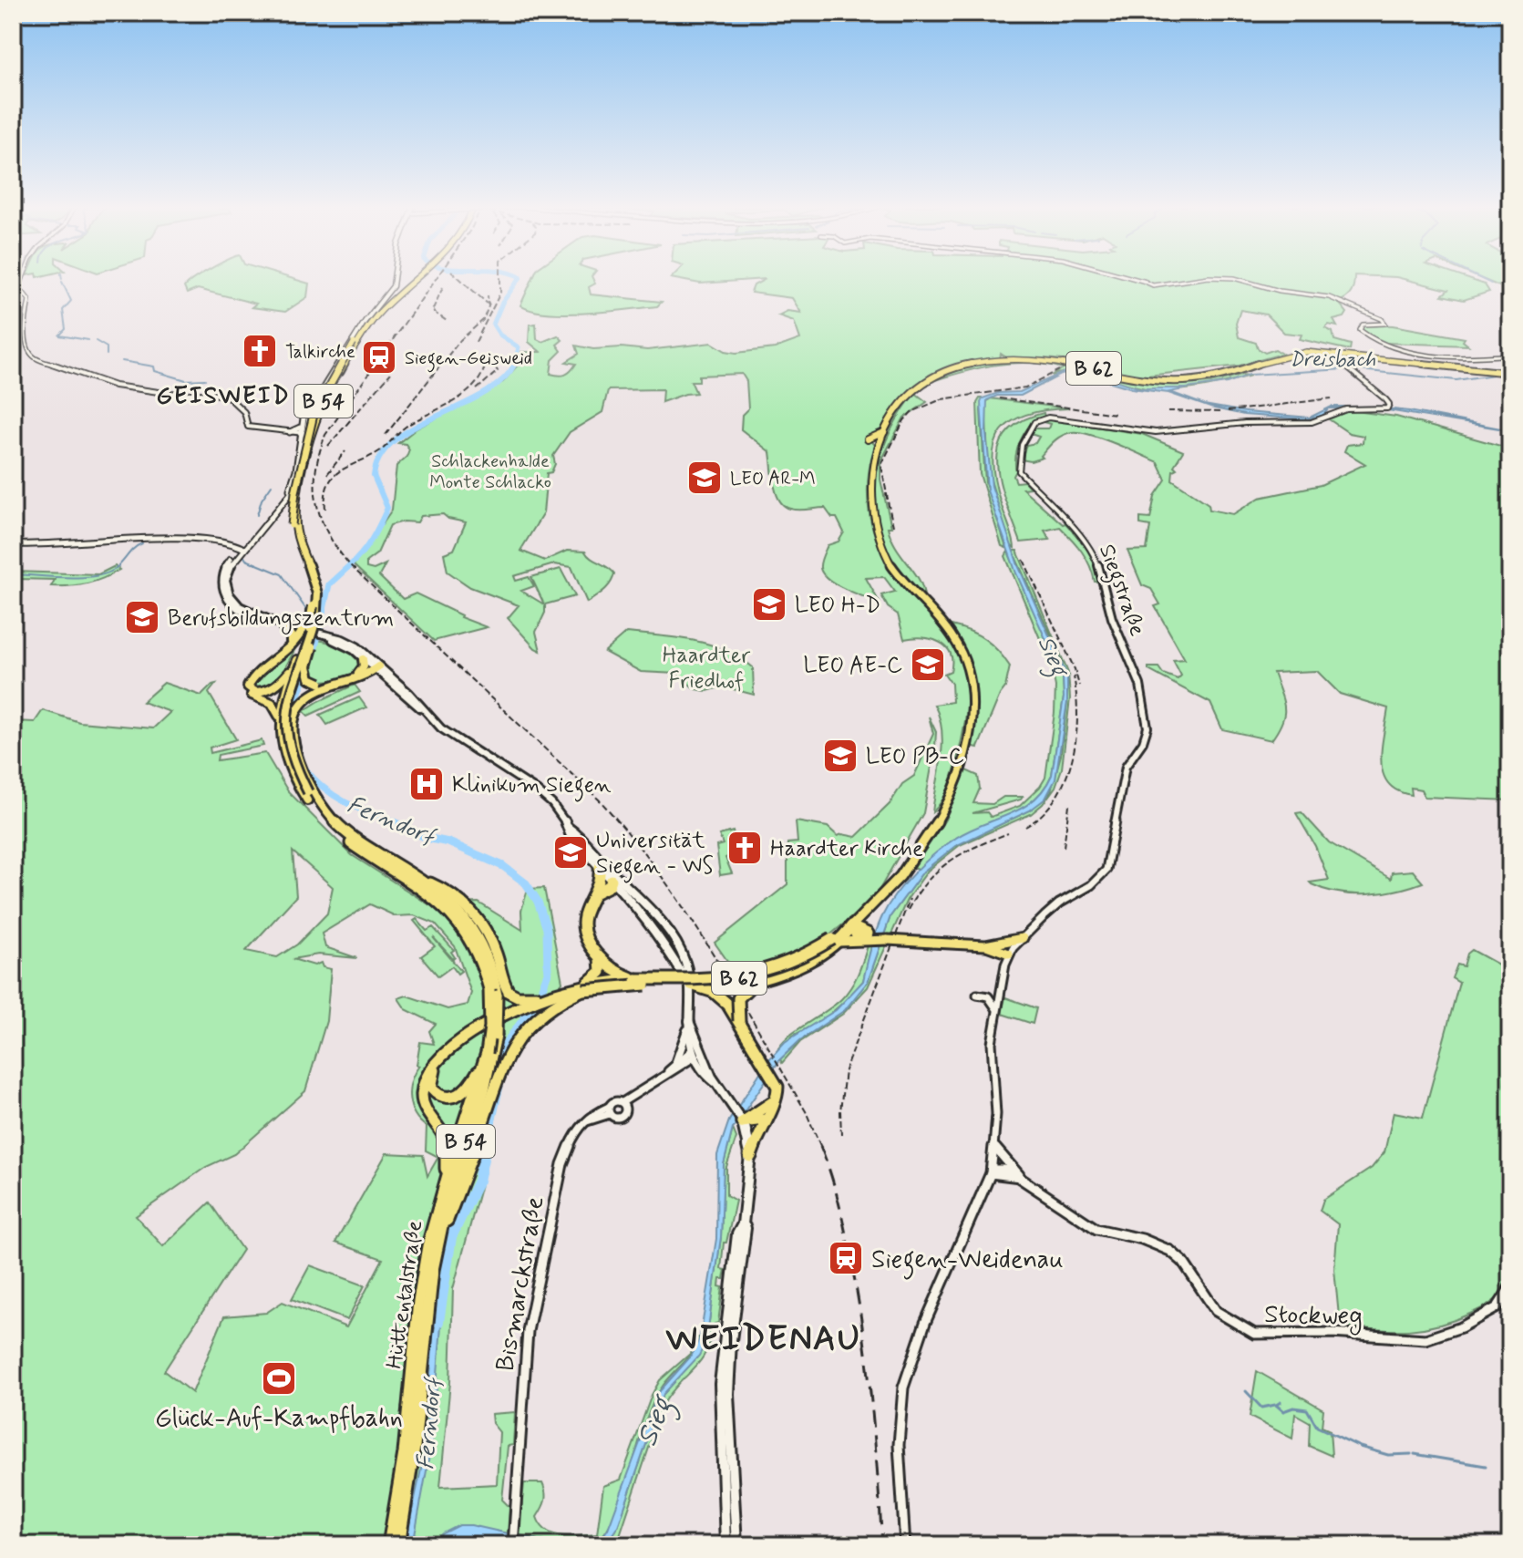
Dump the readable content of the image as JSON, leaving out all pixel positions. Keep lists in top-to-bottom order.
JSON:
{
  "streets": {
    "highway": ["B 62", "B 54", "Hüttentalstraße"],
    "street": ["Siegstraße", "Bismarckstraße", "Stockweg"]
  },
  "crossings": [
    ["B 62", "B 54"],
    ["B 62", "Siegstraße"],
    ["B 62", "Hüttentalstraße"],
    ["B 54", "Hüttentalstraße"],
    ["Siegstraße", "Stockweg"]
  ],
  "districts": ["GEISWEID", "WEIDENAU"],
  "water": ["Dreisbach", "Sieg", "Ferndorf"],
  "parks": ["Schlackenhalde Monte Schlacko", "Haardter Friedhof"],
  "places": {
    "church": ["Talkirche", "Haardter Kirche"],
    "station": ["Siegen-Geisweid", "Siegen-Weidenau"],
    "school or university": [
      "LEO AR-M",
      "LEO H-D",
      "Berufsbildungszentrum",
      "LEO AE-C",
      "LEO PB-C",
      "Universität Siegen - WS"
    ],
    "hospital": ["Klinikum Siegen"],
    "sports": ["Glück-Auf-Kampfbahn"]
  }
}
